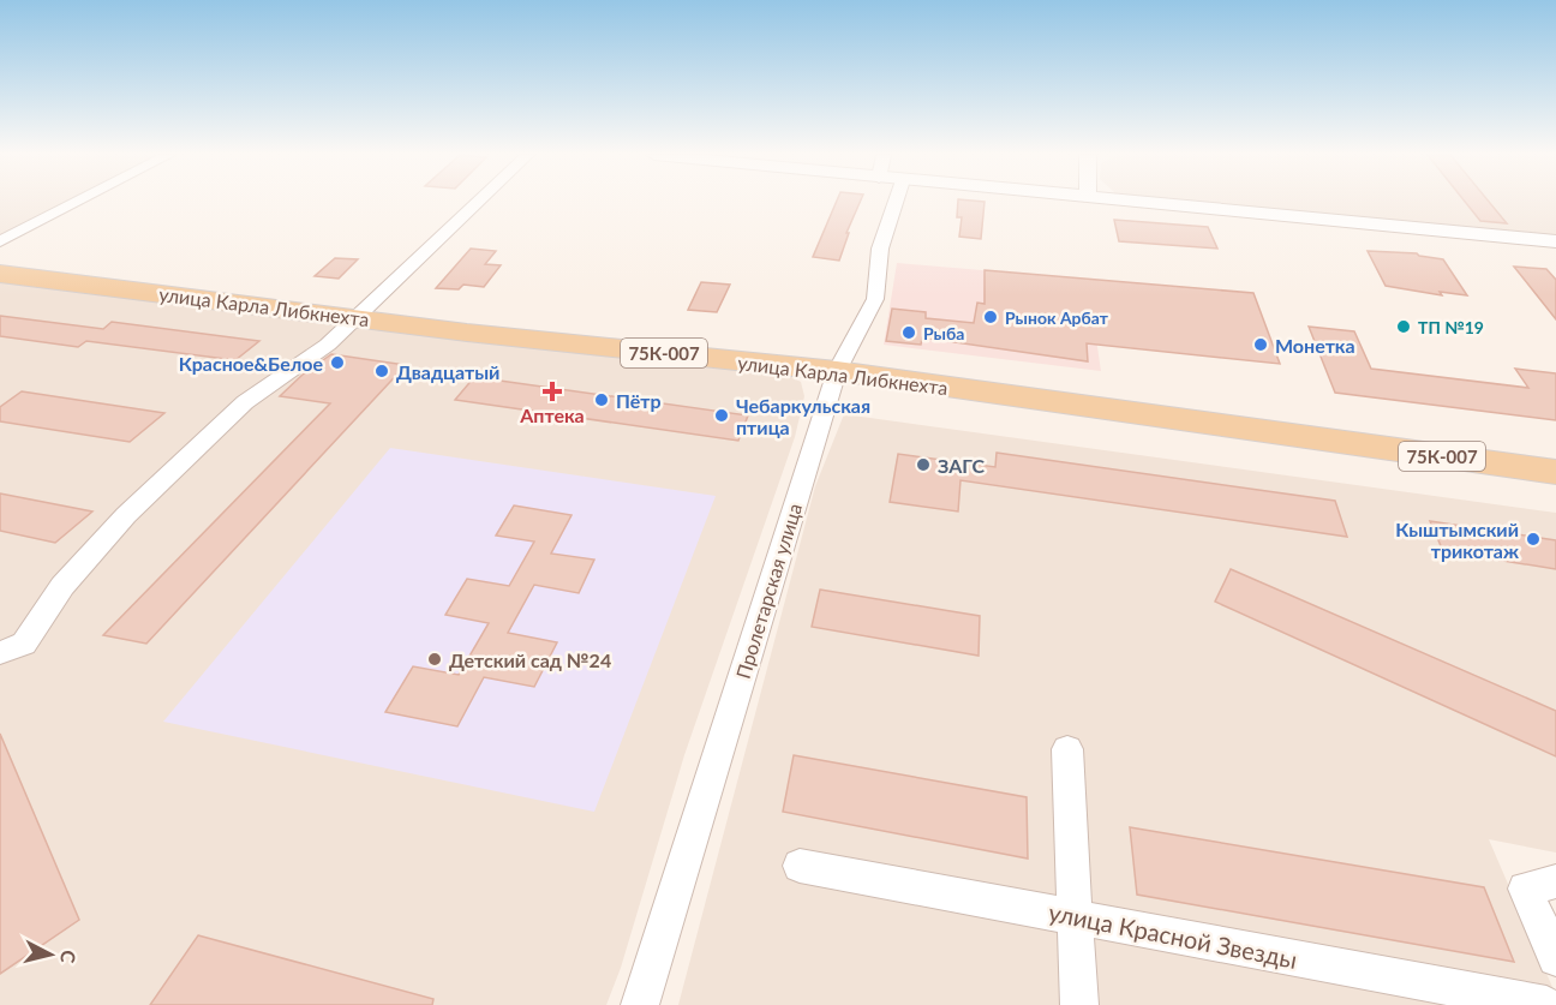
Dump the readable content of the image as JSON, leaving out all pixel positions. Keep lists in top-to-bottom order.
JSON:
{
  "streets": {
    "main road": ["улица Карла Либкнехта", "75К-007"],
    "street": ["Пролетарская улица", "улица Красной Звезды"]
  },
  "crossings": [
    ["улица Карла Либкнехта", "Пролетарская улица"]
  ],
  "places": {
    "other": [
      "Рынок Арбат",
      "ТП №19",
      "Рыба",
      "Монетка",
      "Красное&Белое",
      "Двадцатый",
      "Пётр",
      "Чебаркульская птица",
      "ЗАГС",
      "Кыштымский трикотаж",
      "Детский сад №24"
    ],
    "health": ["Аптека"]
  },
  "north": "right"
}
